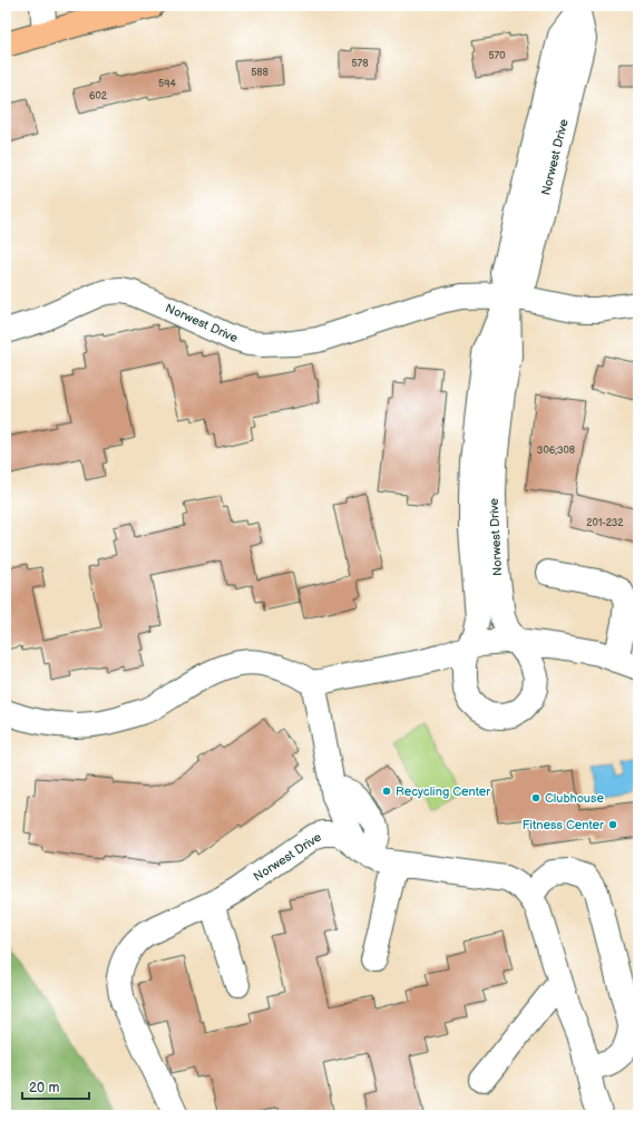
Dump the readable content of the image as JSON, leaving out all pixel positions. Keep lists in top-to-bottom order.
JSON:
{
  "streets": {
    "street": ["Norwest Drive"]
  },
  "places": ["Recycling Center", "Clubhouse", "Fitness Center"],
  "house_numbers": [
    "570",
    "578",
    "588",
    "594",
    "602",
    "306;308",
    "201-232"
  ],
  "scale_bar": "20 m"
}
